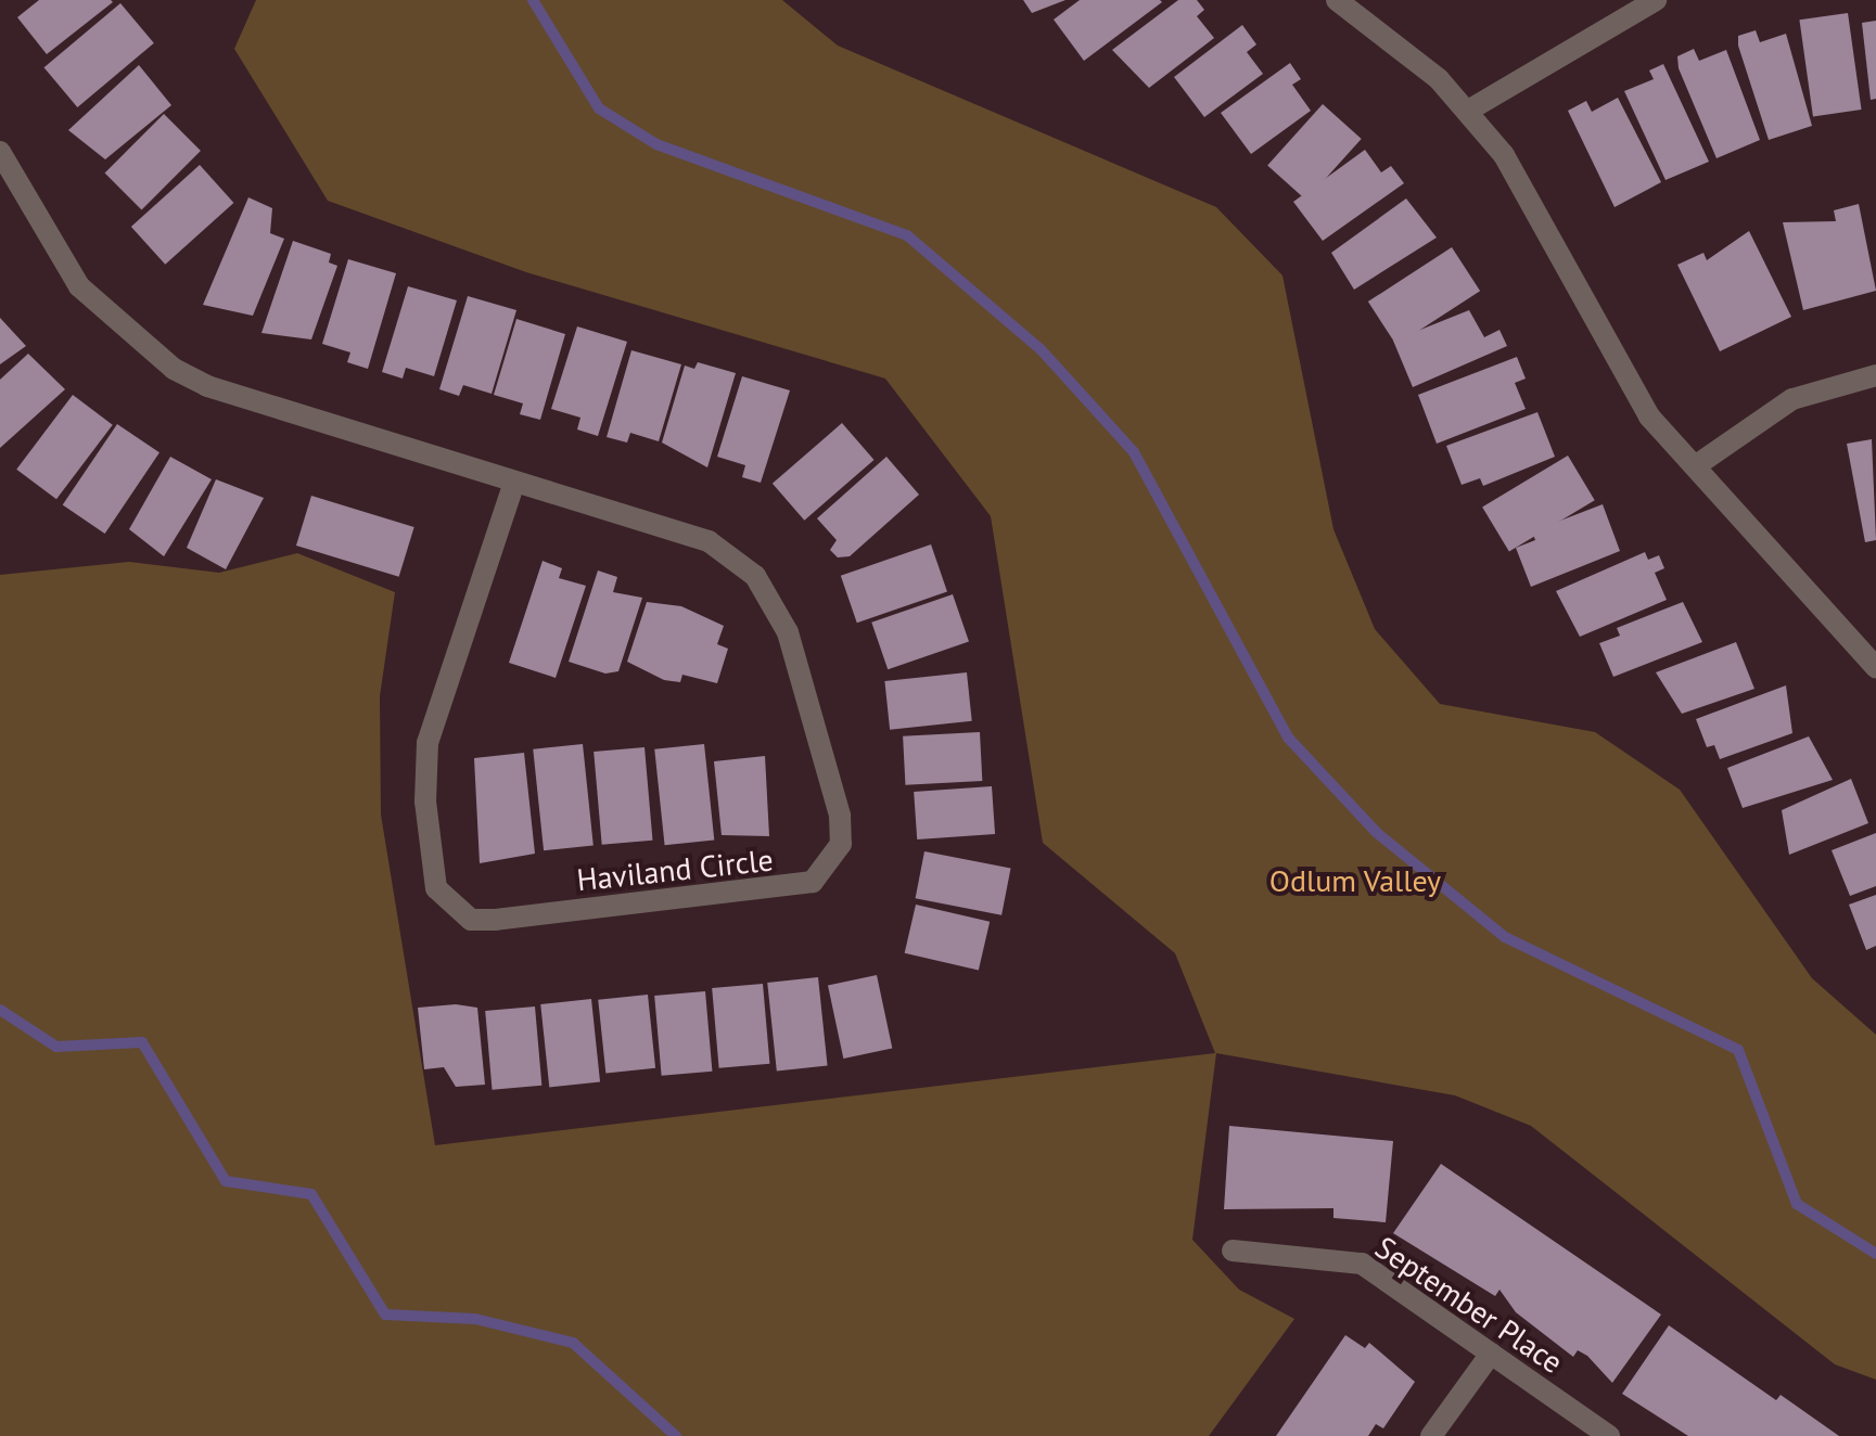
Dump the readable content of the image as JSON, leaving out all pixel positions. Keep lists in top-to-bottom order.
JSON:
{
  "streets": {
    "street": ["Haviland Circle", "September Place"]
  },
  "parks": ["Odlum Valley"]
}
